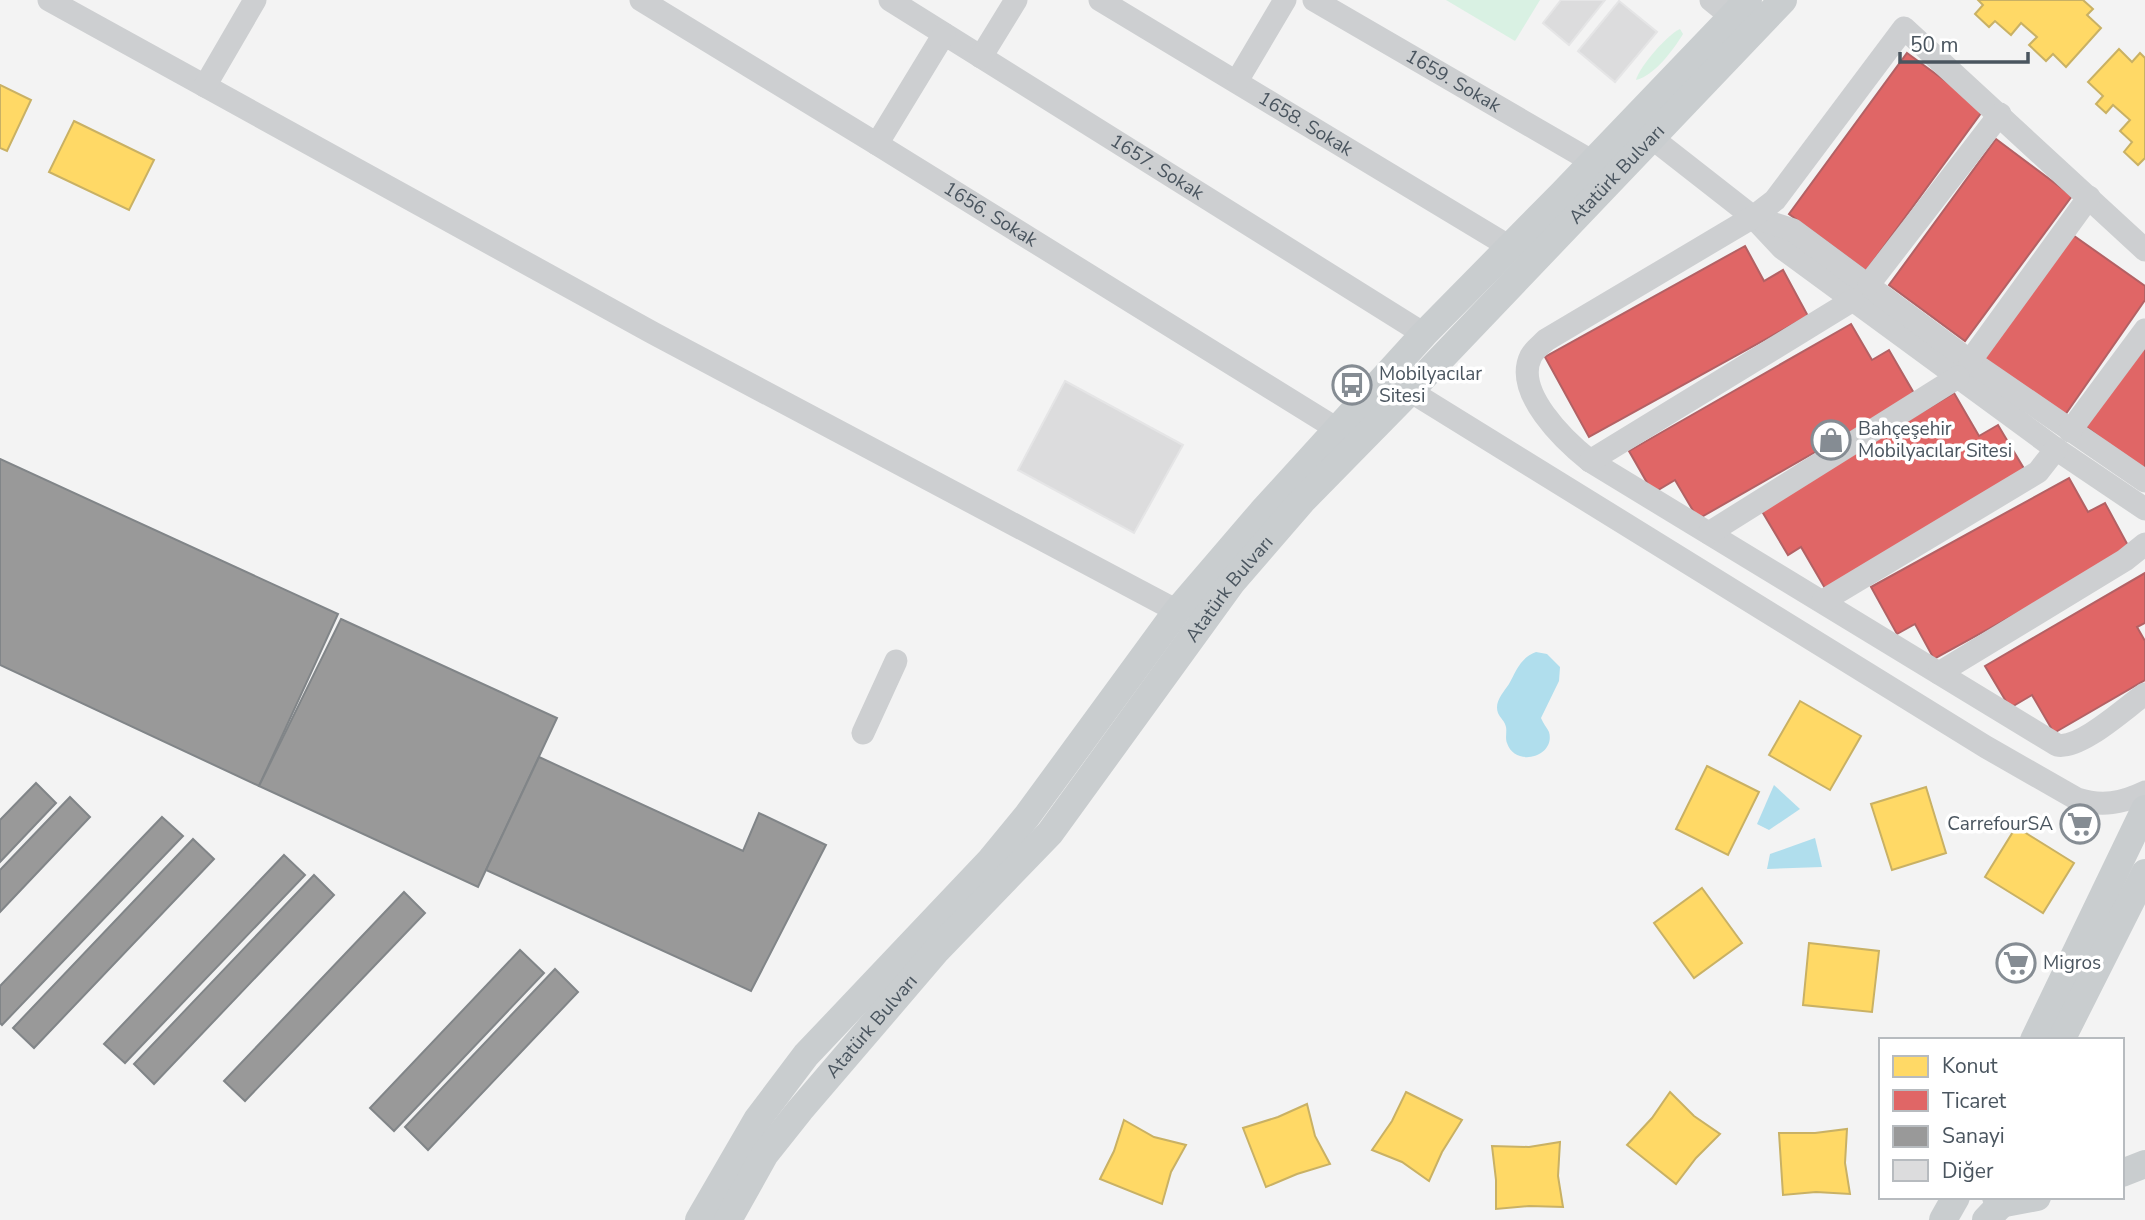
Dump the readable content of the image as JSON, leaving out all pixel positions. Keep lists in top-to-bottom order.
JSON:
{
  "streets": {
    "main road": ["Atatürk Bulvarı"],
    "street": [
      "1659. Sokak",
      "1658. Sokak",
      "1657. Sokak",
      "1656. Sokak"
    ]
  },
  "crossings": [
    ["1659. Sokak", "Atatürk Bulvarı"],
    ["1658. Sokak", "Atatürk Bulvarı"],
    ["1657. Sokak", "Atatürk Bulvarı"],
    ["Atatürk Bulvarı", "1656. Sokak"]
  ],
  "places": {
    "bus stop": ["Mobilyacılar Sitesi"],
    "shop": ["Bahçeşehir Mobilyacılar Sitesi"],
    "supermarket": ["CarrefourSA", "Migros"]
  },
  "legend": [
    "Konut",
    "Ticaret",
    "Sanayi",
    "Diğer"
  ],
  "scale_bar": "50 m"
}
